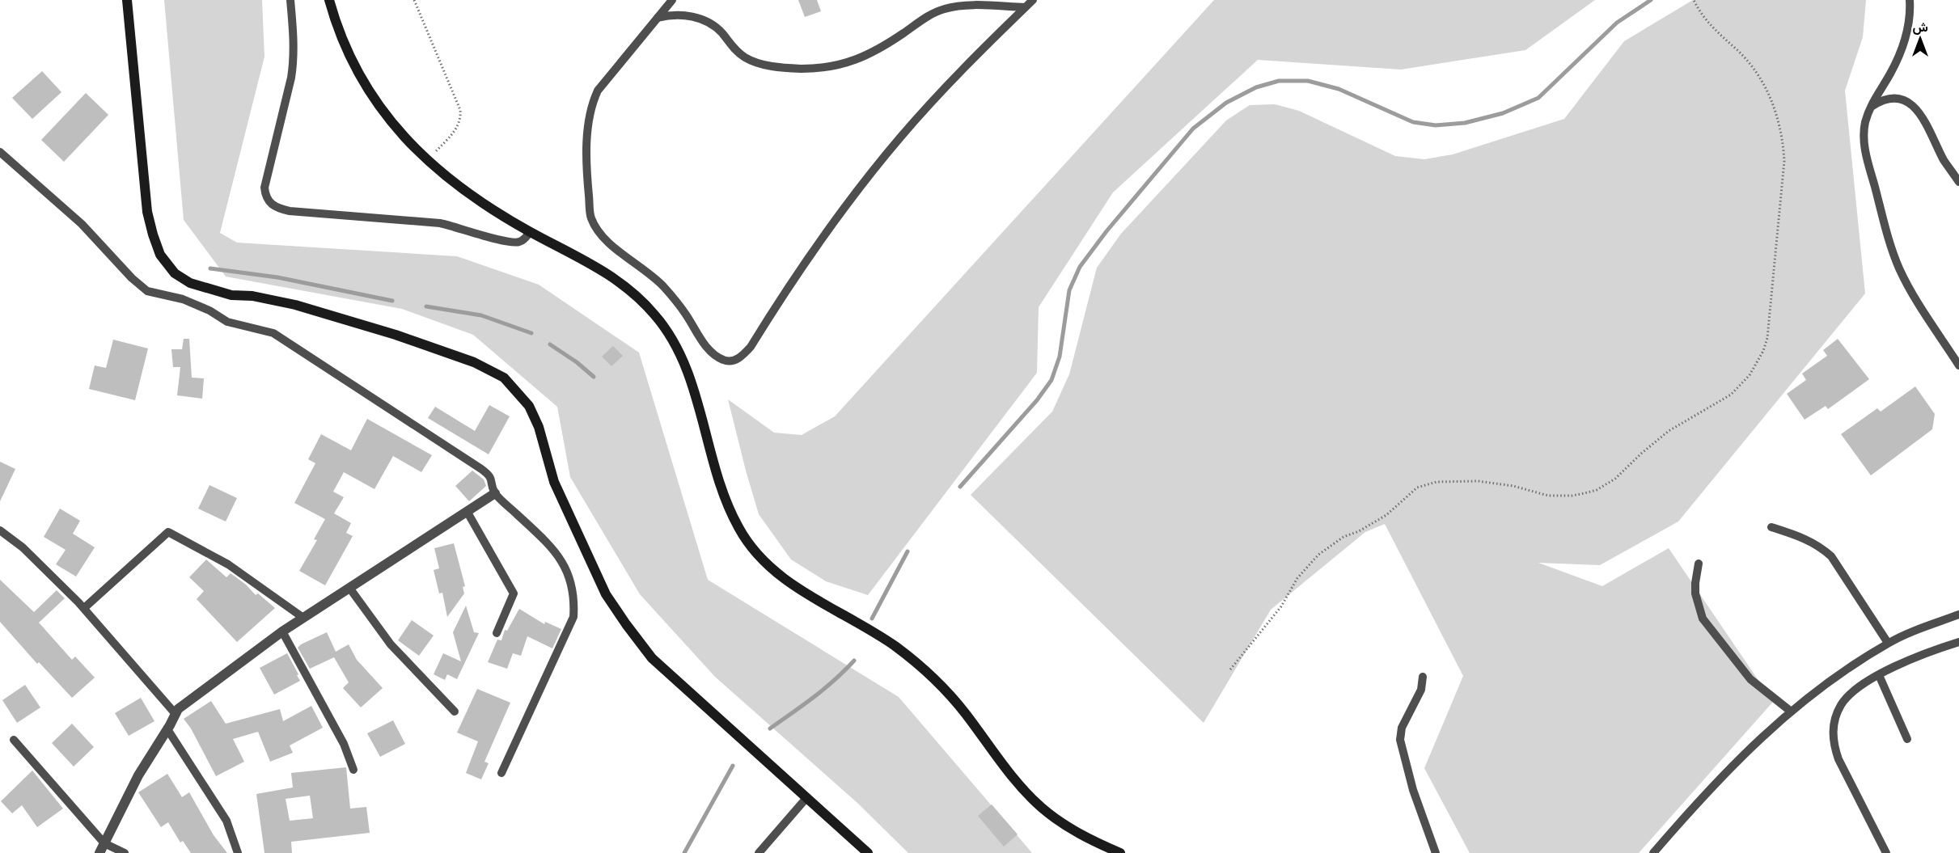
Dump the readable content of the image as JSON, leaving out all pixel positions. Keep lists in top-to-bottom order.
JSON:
{
  "north": "top"
}
